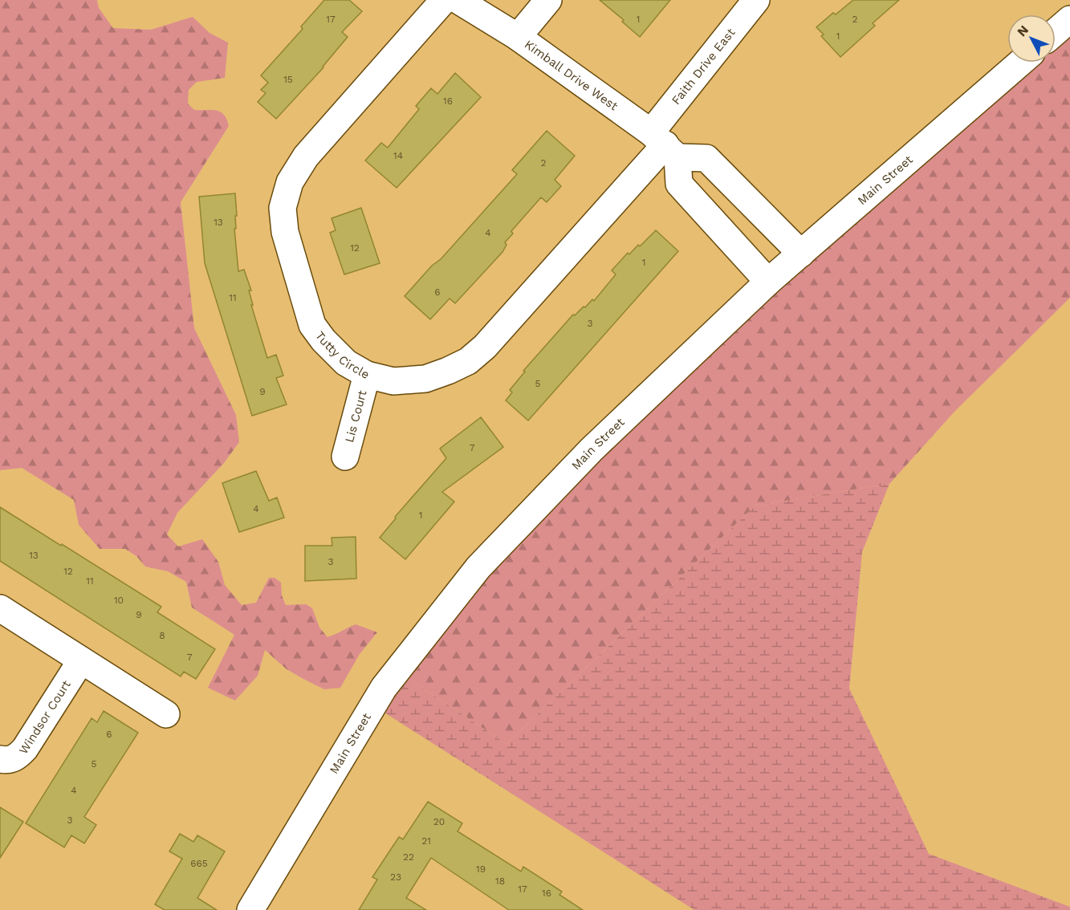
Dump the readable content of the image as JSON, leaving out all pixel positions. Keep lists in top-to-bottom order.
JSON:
{
  "streets": {
    "street": [
      "Faith Drive East",
      "Kimball Drive West",
      "Main Street",
      "Tutty Circle",
      "Lis Court",
      "Windsor Court"
    ]
  },
  "crossings": [
    ["Faith Drive East", "Kimball Drive West"],
    ["Faith Drive East", "Tutty Circle"],
    ["Kimball Drive West", "Tutty Circle"],
    ["Tutty Circle", "Lis Court"]
  ],
  "house_numbers": [
    "17",
    "1",
    "2",
    "1",
    "15",
    "16",
    "14",
    "2",
    "13",
    "4",
    "12",
    "1",
    "6",
    "11",
    "3",
    "5",
    "9",
    "7",
    "4",
    "1",
    "13",
    "3",
    "12",
    "11",
    "10",
    "9",
    "8",
    "7",
    "6",
    "5",
    "4",
    "3",
    "20",
    "21",
    "22",
    "665",
    "19",
    "23",
    "18",
    "17",
    "16"
  ],
  "north": "top left"
}
